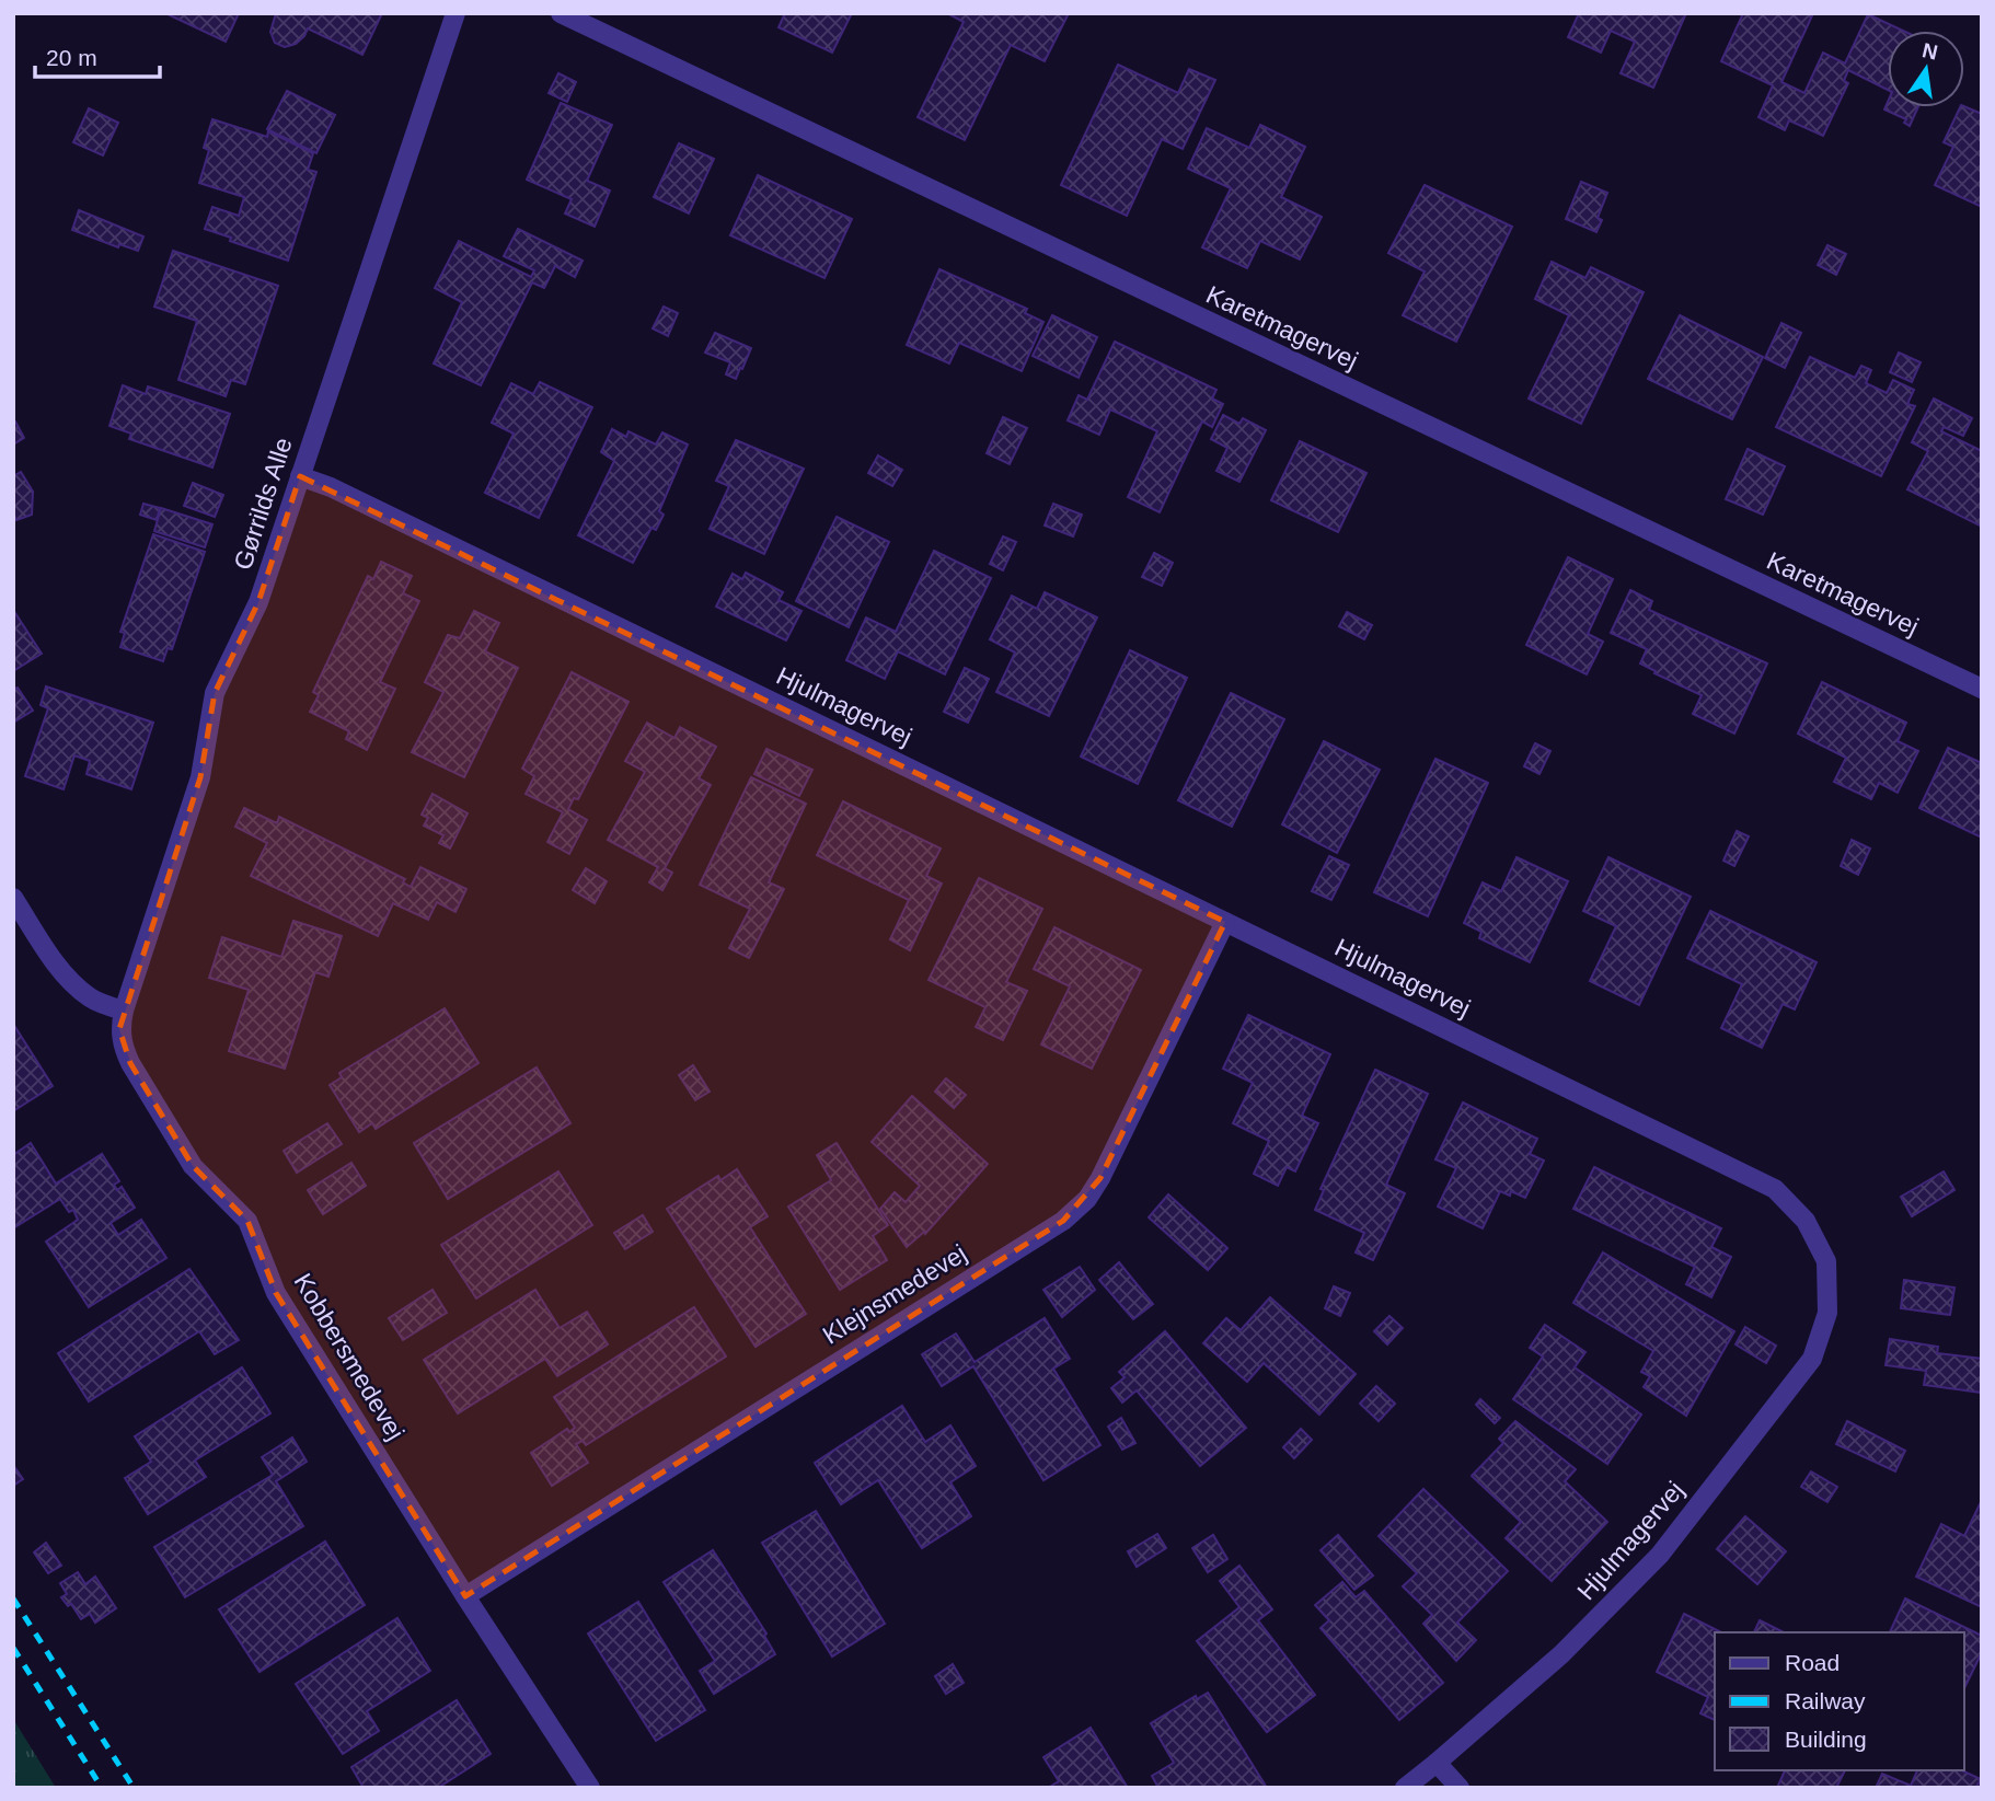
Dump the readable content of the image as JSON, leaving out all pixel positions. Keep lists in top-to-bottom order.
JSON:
{
  "streets": {
    "street": [
      "Karetmagervej",
      "Gørrilds Alle",
      "Hjulmagervej",
      "Klejnsmedevej",
      "Kobbersmedevej"
    ]
  },
  "crossings": [
    ["Gørrilds Alle", "Hjulmagervej"],
    ["Gørrilds Alle", "Kobbersmedevej"],
    ["Hjulmagervej", "Klejnsmedevej"],
    ["Klejnsmedevej", "Kobbersmedevej"]
  ],
  "legend": ["Road", "Railway", "Building"],
  "scale_bar": "20 m",
  "north": "top"
}
